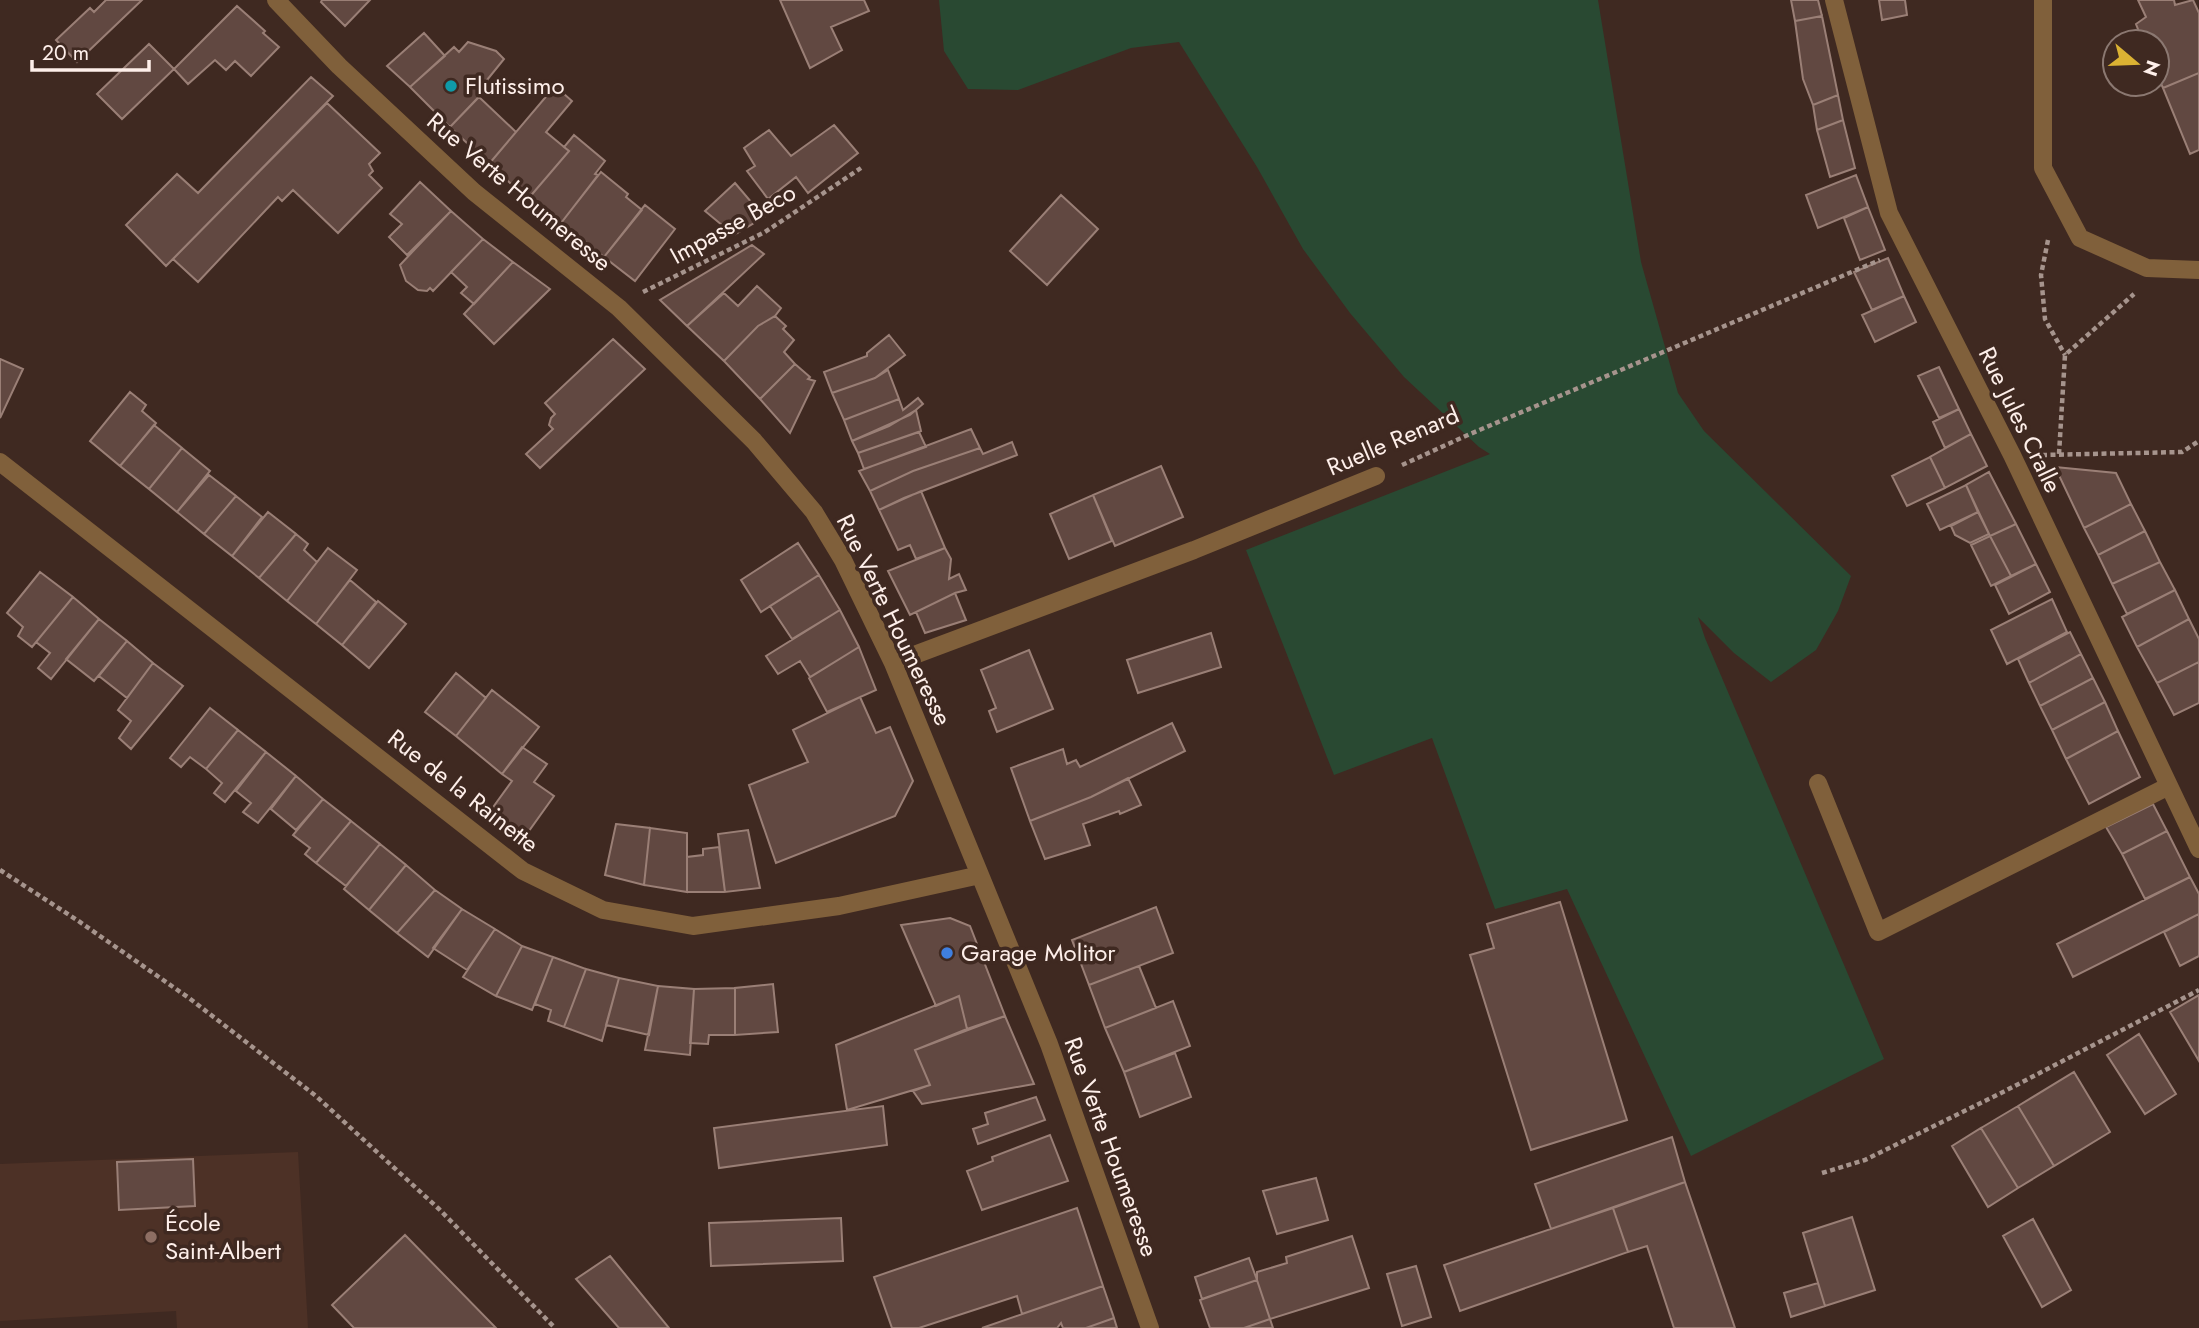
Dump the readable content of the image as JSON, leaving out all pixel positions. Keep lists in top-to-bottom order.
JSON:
{
  "streets": {
    "street": [
      "Rue Verte Houmeresse",
      "Rue Jules Cralle",
      "Ruelle Renard",
      "Rue de la Rainette"
    ],
    "path": ["Impasse Beco"]
  },
  "crossings": [
    ["Rue Verte Houmeresse", "Impasse Beco"],
    ["Rue Verte Houmeresse", "Ruelle Renard"],
    ["Rue Verte Houmeresse", "Rue de la Rainette"],
    ["Rue Jules Cralle", "Ruelle Renard"]
  ],
  "places": ["Flutissimo", "Garage Molitor", "École Saint-Albert"],
  "scale_bar": "20 m",
  "north": "right"
}
